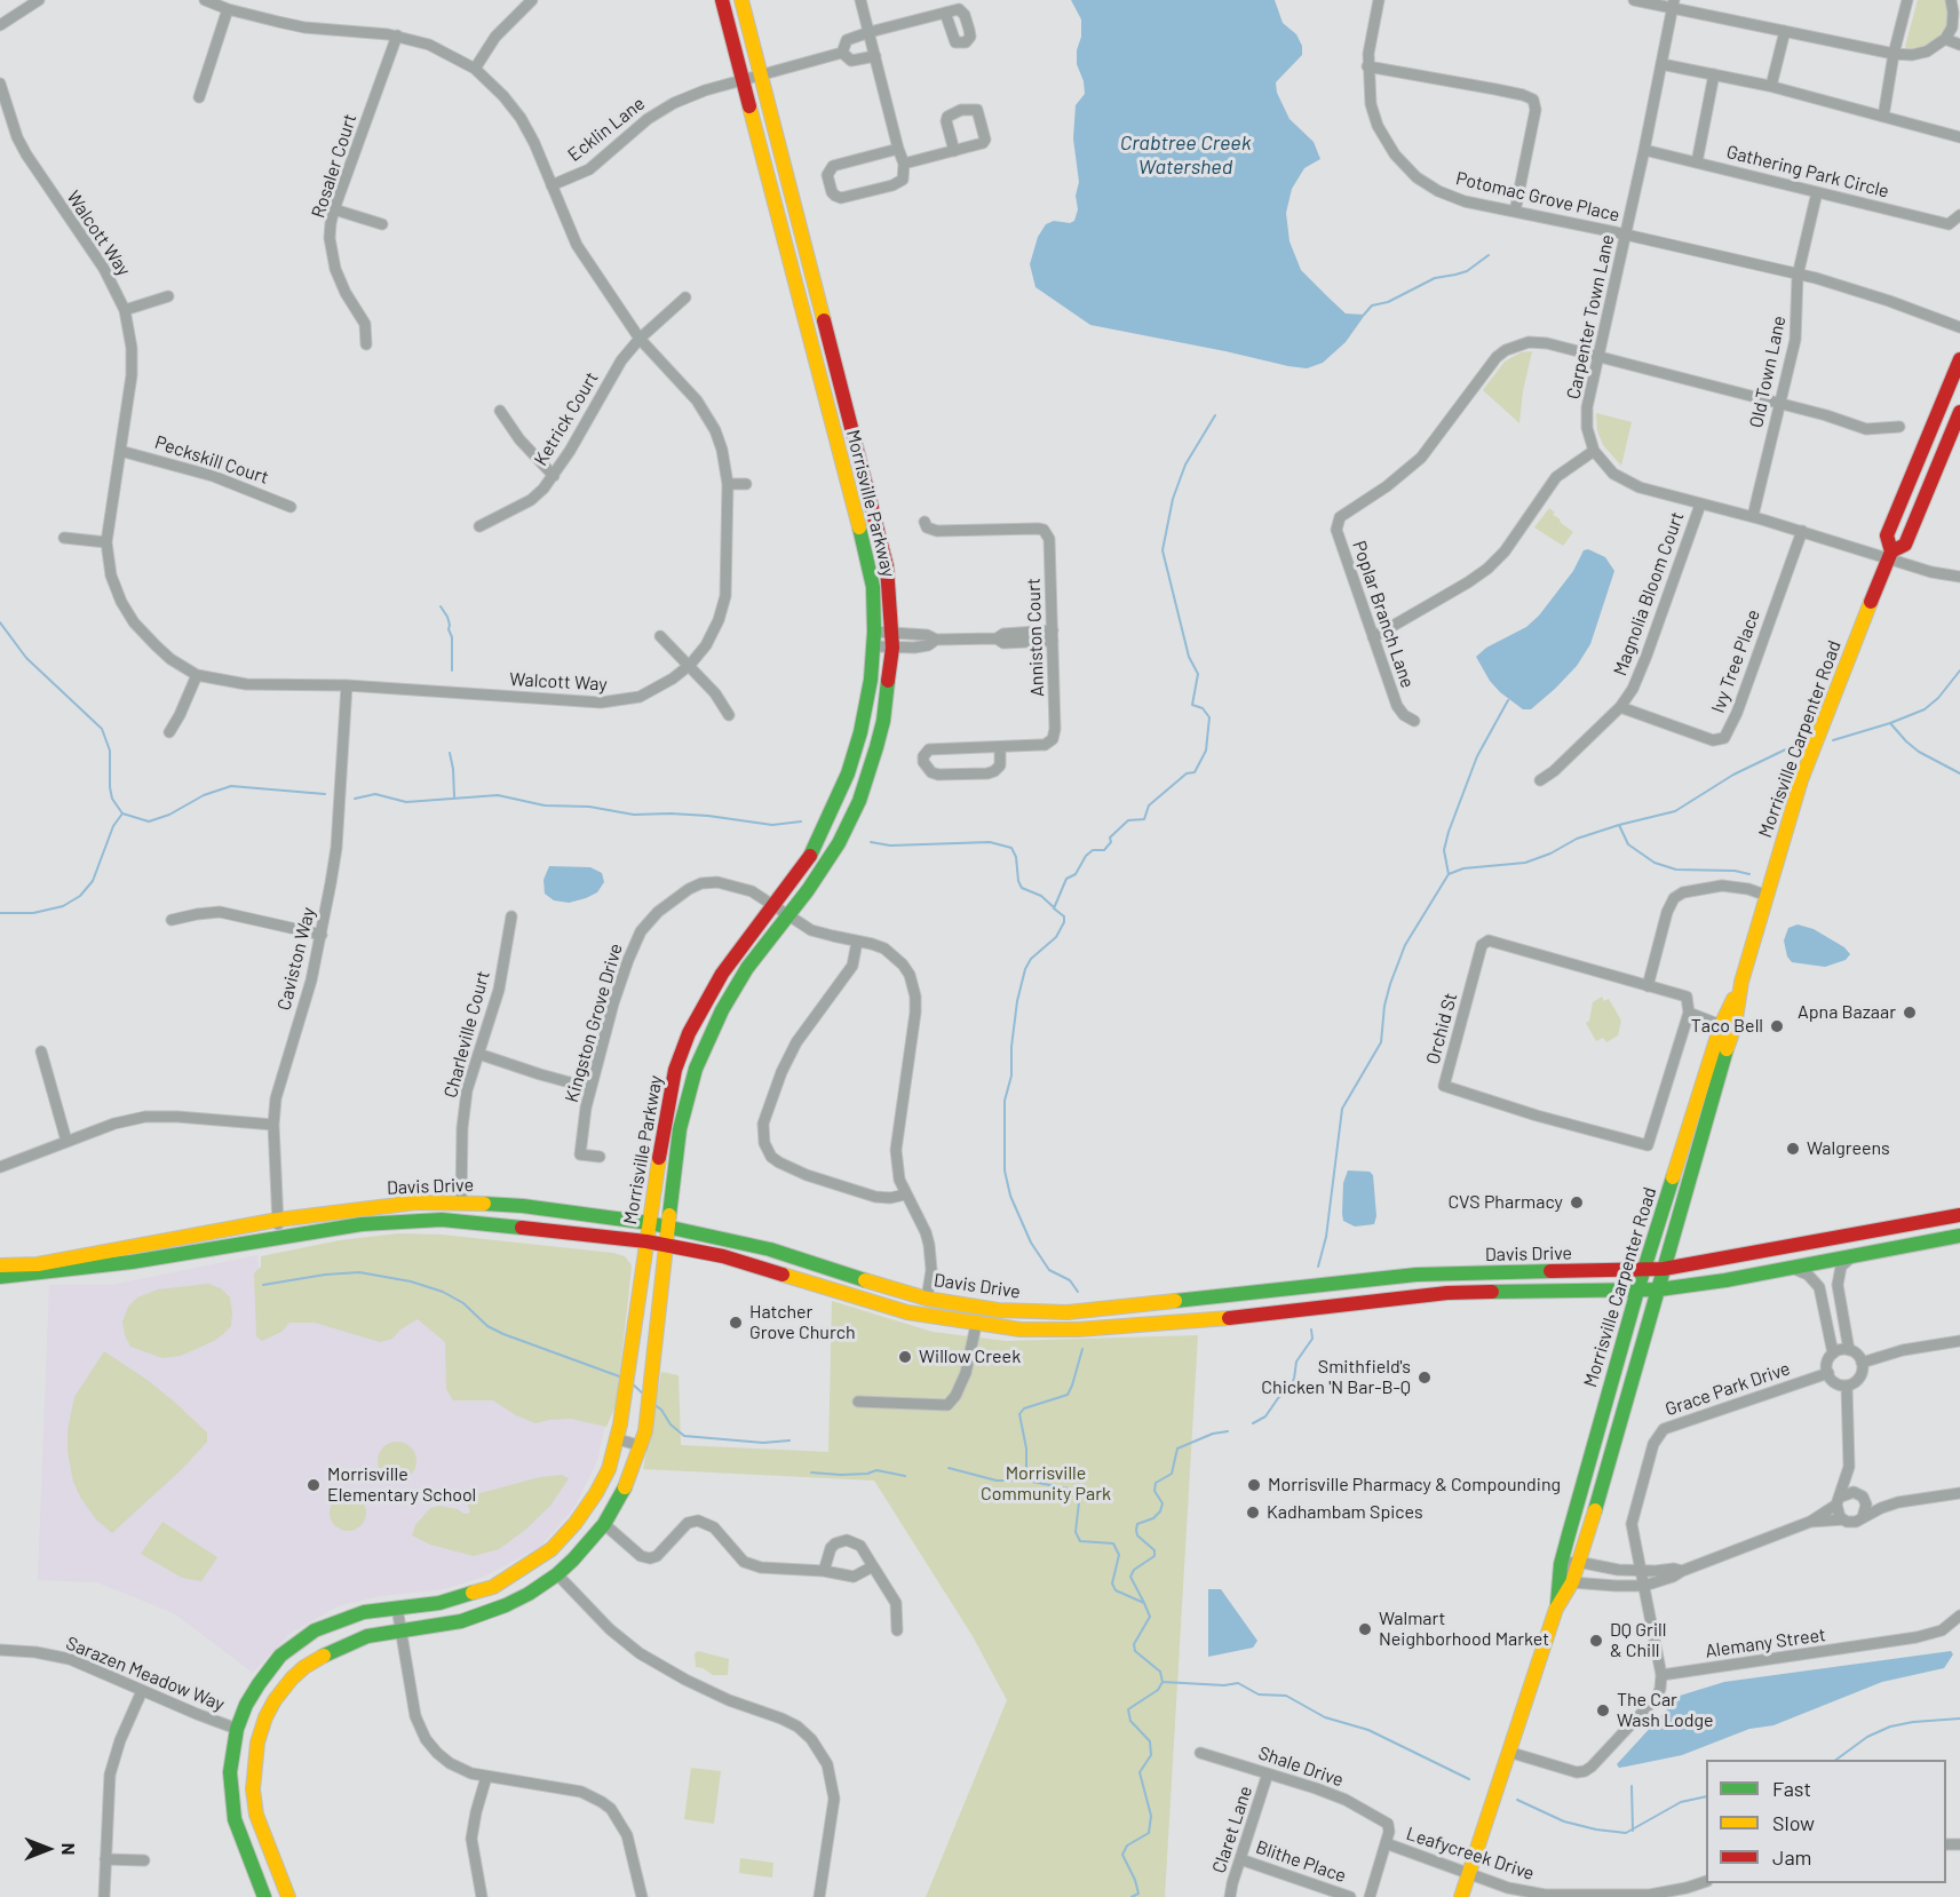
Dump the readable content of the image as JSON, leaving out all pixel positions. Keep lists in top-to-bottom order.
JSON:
{
  "streets": {
    "main road": ["Morrisville Parkway", "Morrisville Carpenter Road", "Davis Drive"],
    "street": [
      "Ecklin Lane",
      "Rosaler Court",
      "Gathering Park Circle",
      "Potomac Grove Place",
      "Walcott Way",
      "Carpenter Town Lane",
      "Old Town Lane",
      "Ketrick Court",
      "Peckskill Court",
      "Magnolia Bloom Court",
      "Poplar Branch Lane",
      "Anniston Court",
      "Ivy Tree Place",
      "Caviston Way",
      "Kingston Grove Drive",
      "Orchid St",
      "Charleville Court",
      "Grace Park Drive",
      "Alemany Street",
      "Sarazen Meadow Way",
      "Shale Drive",
      "Claret Lane",
      "Leafycreek Drive",
      "Blithe Place"
    ]
  },
  "crossings": [
    ["Ecklin Lane", "Walcott Way"],
    ["Ecklin Lane", "Morrisville Parkway"],
    ["Rosaler Court", "Walcott Way"],
    ["Gathering Park Circle", "Carpenter Town Lane"],
    ["Gathering Park Circle", "Old Town Lane"],
    ["Potomac Grove Place", "Carpenter Town Lane"],
    ["Potomac Grove Place", "Old Town Lane"],
    ["Walcott Way", "Ketrick Court"],
    ["Walcott Way", "Peckskill Court"],
    ["Walcott Way", "Caviston Way"],
    ["Carpenter Town Lane", "Old Town Lane"],
    ["Carpenter Town Lane", "Magnolia Bloom Court"],
    ["Carpenter Town Lane", "Poplar Branch Lane"],
    ["Carpenter Town Lane", "Ivy Tree Place"],
    ["Carpenter Town Lane", "Morrisville Carpenter Road"],
    ["Morrisville Parkway", "Kingston Grove Drive"],
    ["Morrisville Parkway", "Davis Drive"],
    ["Morrisville Parkway", "Sarazen Meadow Way"],
    ["Magnolia Bloom Court", "Ivy Tree Place"],
    ["Morrisville Carpenter Road", "Orchid St"],
    ["Morrisville Carpenter Road", "Davis Drive"],
    ["Morrisville Carpenter Road", "Leafycreek Drive"],
    ["Caviston Way", "Davis Drive"],
    ["Kingston Grove Drive", "Davis Drive"],
    ["Charleville Court", "Davis Drive"],
    ["Shale Drive", "Claret Lane"],
    ["Shale Drive", "Leafycreek Drive"],
    ["Claret Lane", "Blithe Place"]
  ],
  "water": ["Crabtree Creek Watershed"],
  "parks": ["Morrisville Community Park"],
  "places": [
    "Apna Bazaar",
    "Taco Bell",
    "Walgreens",
    "CVS Pharmacy",
    "Hatcher Grove Church",
    "Willow Creek",
    "Smithfield's Chicken 'N Bar-B-Q",
    "Morrisville Elementary School",
    "Morrisville Pharmacy & Compounding",
    "Kadhambam Spices",
    "Walmart Neighborhood Market",
    "DQ Grill & Chill",
    "The Car Wash Lodge"
  ],
  "legend": ["Fast", "Slow", "Jam"],
  "north": "right"
}
